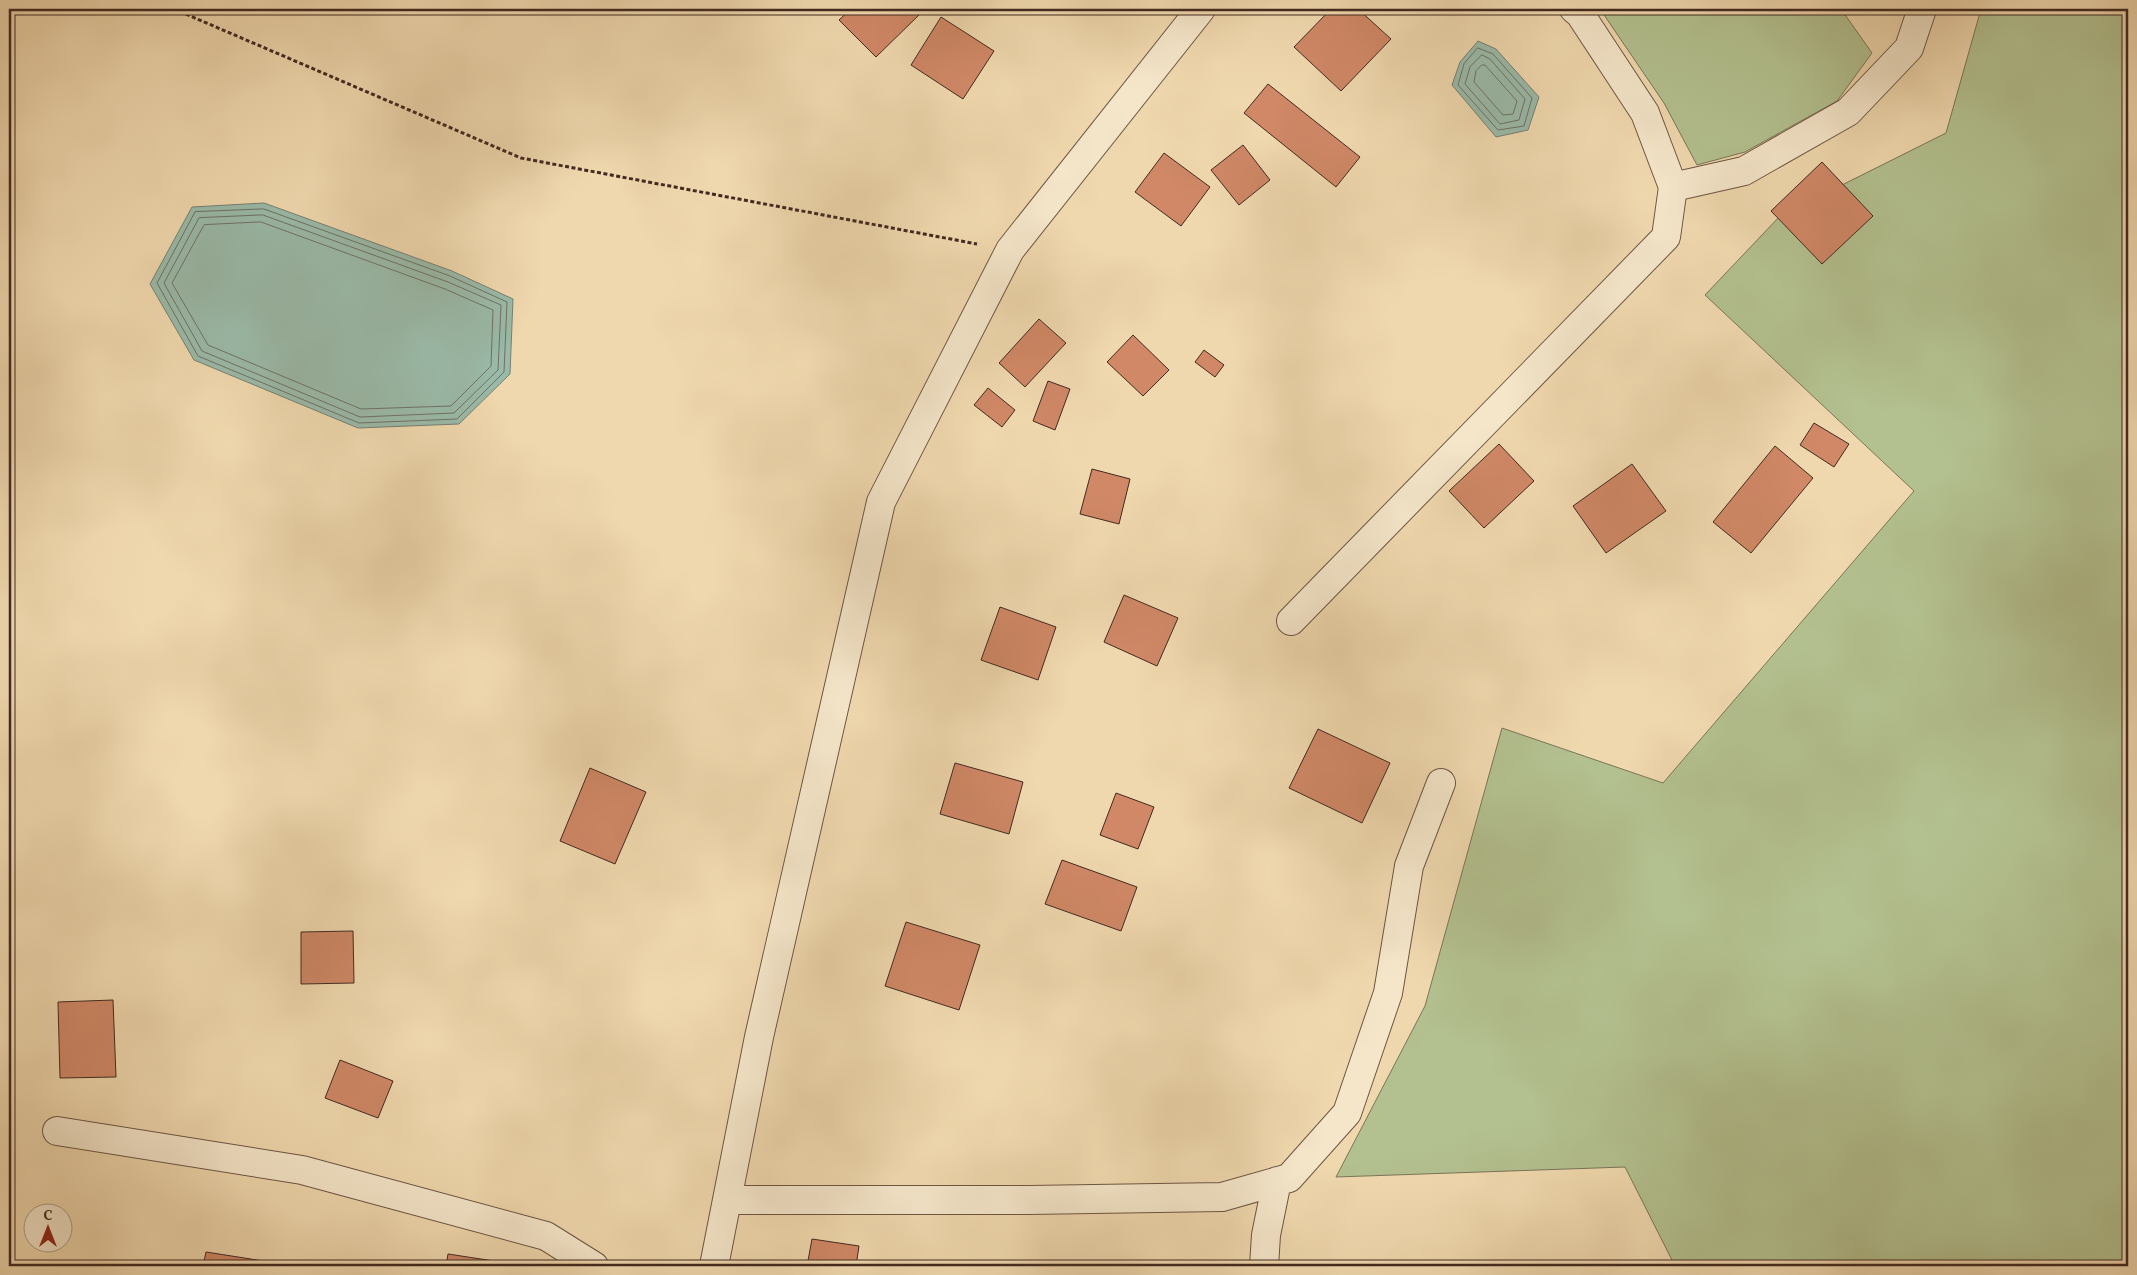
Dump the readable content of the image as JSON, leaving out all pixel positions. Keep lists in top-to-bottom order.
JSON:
{
  "north": "top"
}
